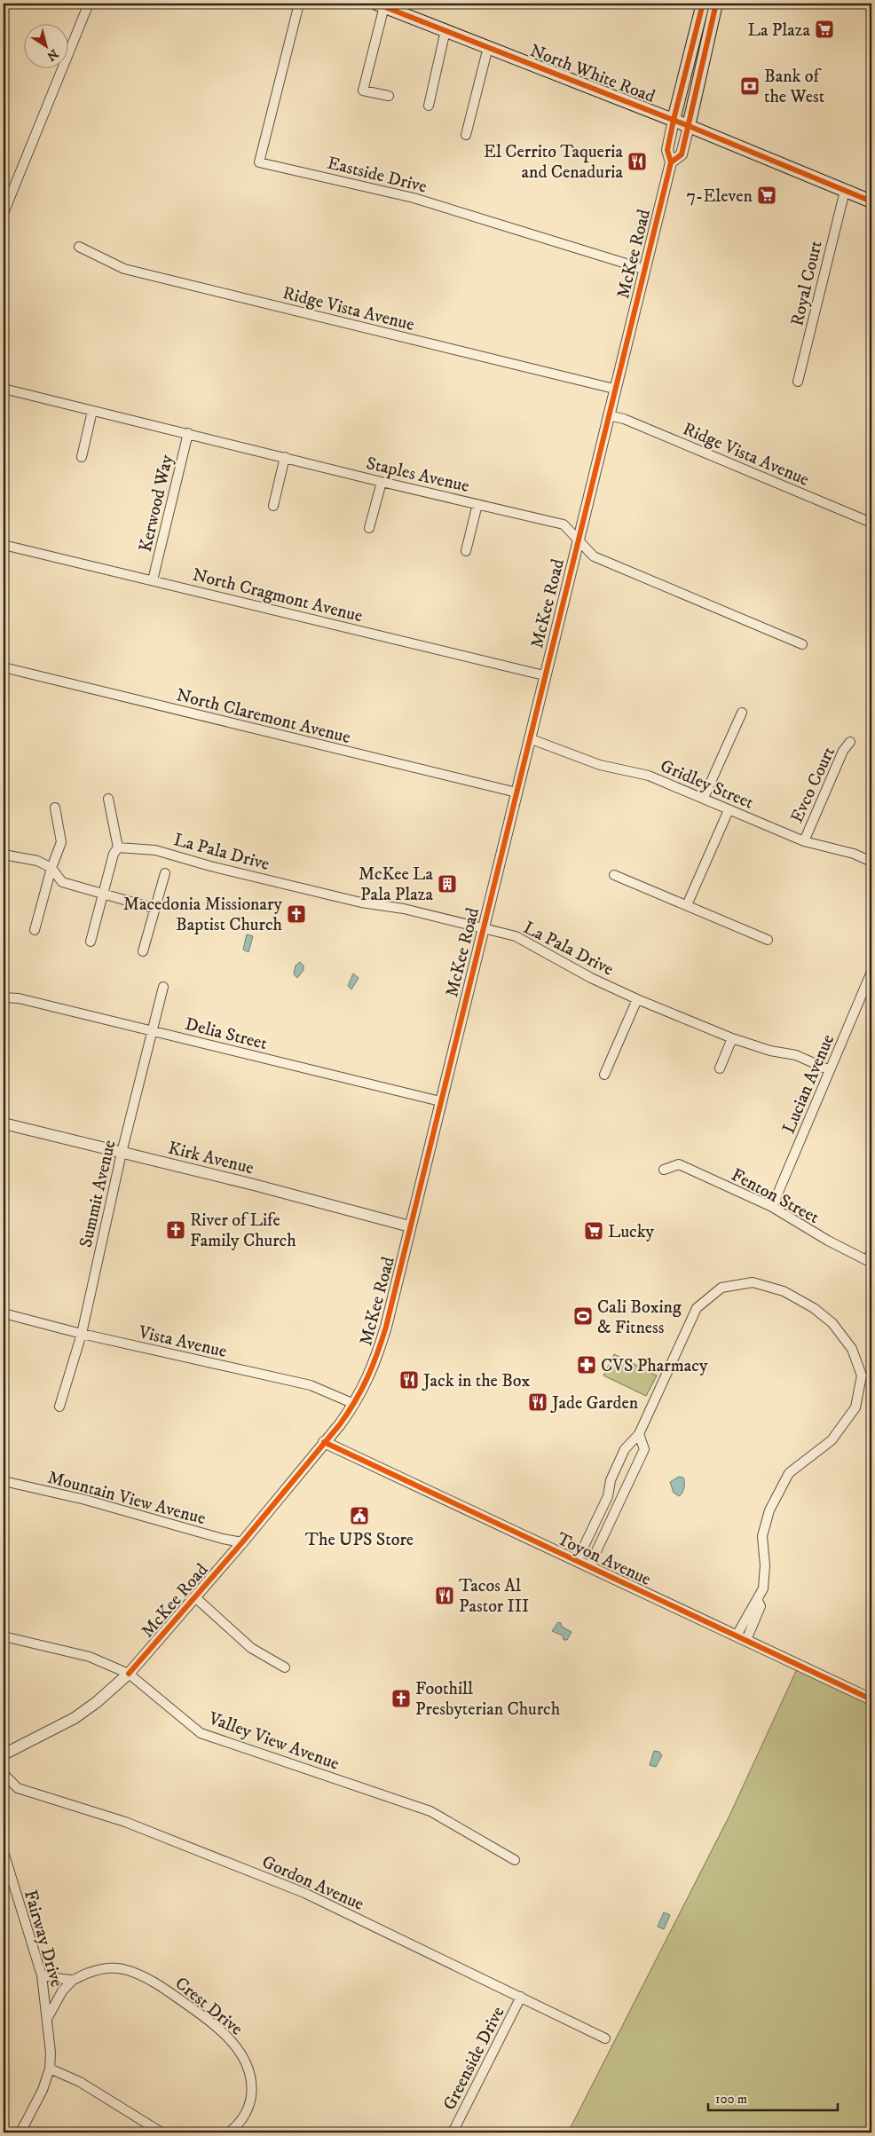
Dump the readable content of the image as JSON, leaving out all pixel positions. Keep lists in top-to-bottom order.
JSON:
{
  "streets": {
    "main road": ["North White Road", "McKee Road"],
    "street": [
      "Eastside Drive",
      "Royal Court",
      "Ridge Vista Avenue",
      "Staples Avenue",
      "Kerwood Way",
      "North Cragmont Avenue",
      "North Claremont Avenue",
      "Gridley Street",
      "Evco Court",
      "La Pala Drive",
      "Delia Street",
      "Lucian Avenue",
      "Kirk Avenue",
      "Summit Avenue",
      "Fenton Street",
      "Vista Avenue",
      "Mountain View Avenue",
      "Toyon Avenue",
      "Valley View Avenue",
      "Gordon Avenue",
      "Fairway Drive",
      "Crest Drive",
      "Greenside Drive"
    ]
  },
  "crossings": [
    ["North White Road", "McKee Road"],
    ["North White Road", "Royal Court"],
    ["Eastside Drive", "McKee Road"],
    ["McKee Road", "Ridge Vista Avenue"],
    ["McKee Road", "Staples Avenue"],
    ["McKee Road", "North Cragmont Avenue"],
    ["McKee Road", "North Claremont Avenue"],
    ["McKee Road", "Gridley Street"],
    ["McKee Road", "La Pala Drive"],
    ["McKee Road", "Delia Street"],
    ["McKee Road", "Kirk Avenue"],
    ["McKee Road", "Vista Avenue"],
    ["McKee Road", "Mountain View Avenue"],
    ["McKee Road", "Toyon Avenue"],
    ["McKee Road", "Valley View Avenue"],
    ["Staples Avenue", "Kerwood Way"],
    ["Kerwood Way", "North Cragmont Avenue"],
    ["Gridley Street", "Evco Court"],
    ["La Pala Drive", "Lucian Avenue"],
    ["Delia Street", "Summit Avenue"],
    ["Lucian Avenue", "Fenton Street"],
    ["Kirk Avenue", "Summit Avenue"],
    ["Summit Avenue", "Vista Avenue"],
    ["Gordon Avenue", "Greenside Drive"],
    ["Fairway Drive", "Crest Drive"]
  ],
  "places": {
    "supermarket": ["La Plaza", "7-Eleven", "Lucky"],
    "bank": ["Bank of the West"],
    "restaurant": [
      "El Cerrito Taqueria and Cenaduria",
      "Jack in the Box",
      "Jade Garden",
      "Tacos Al Pastor III"
    ],
    "building": ["McKee La Pala Plaza"],
    "church": ["Macedonia Missionary Baptist Church", "River of Life Family Church", "Foothill Presbyterian Church"],
    "sports": ["Cali Boxing & Fitness"],
    "pharmacy": ["CVS Pharmacy"],
    "public building": ["The UPS Store"]
  },
  "scale_bar": "100 m",
  "north": "bottom right"
}
